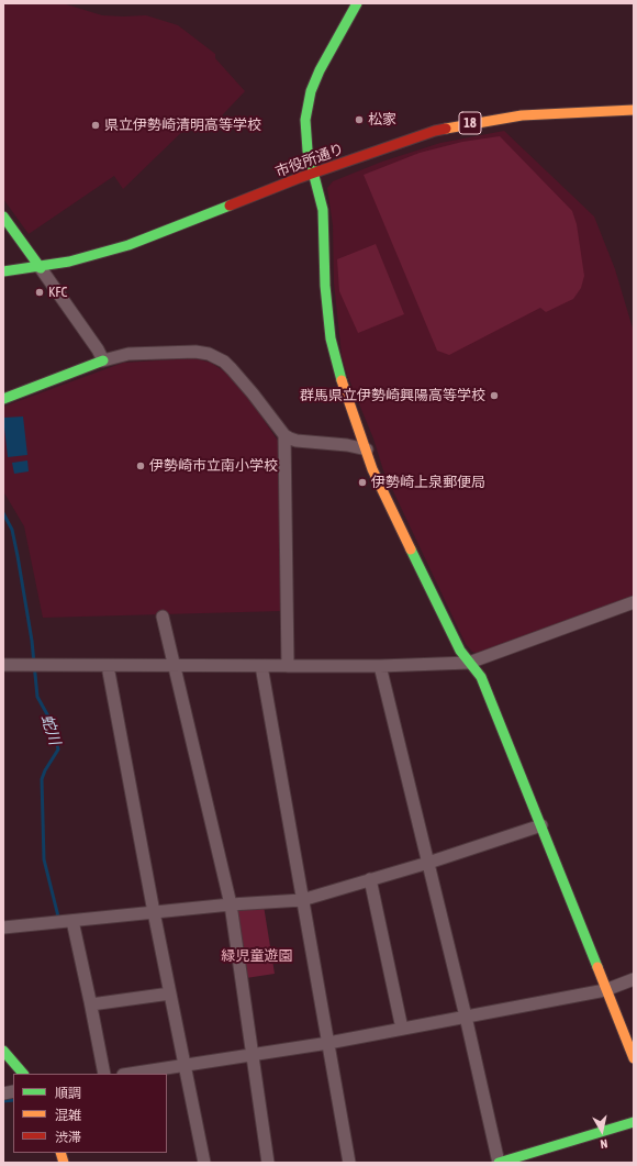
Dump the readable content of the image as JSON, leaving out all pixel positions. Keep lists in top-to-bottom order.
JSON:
{
  "streets": {
    "street": ["18", "市役所通り"]
  },
  "water": ["蛇川"],
  "parks": ["緑児童遊園"],
  "places": [
    "松家",
    "県立伊勢崎清明高等学校",
    "KFC",
    "群馬県立伊勢崎興陽高等学校",
    "伊勢崎市立南小学校",
    "伊勢崎上泉郵便局"
  ],
  "legend": ["順調", "混雑", "渋滞"],
  "north": "bottom"
}
